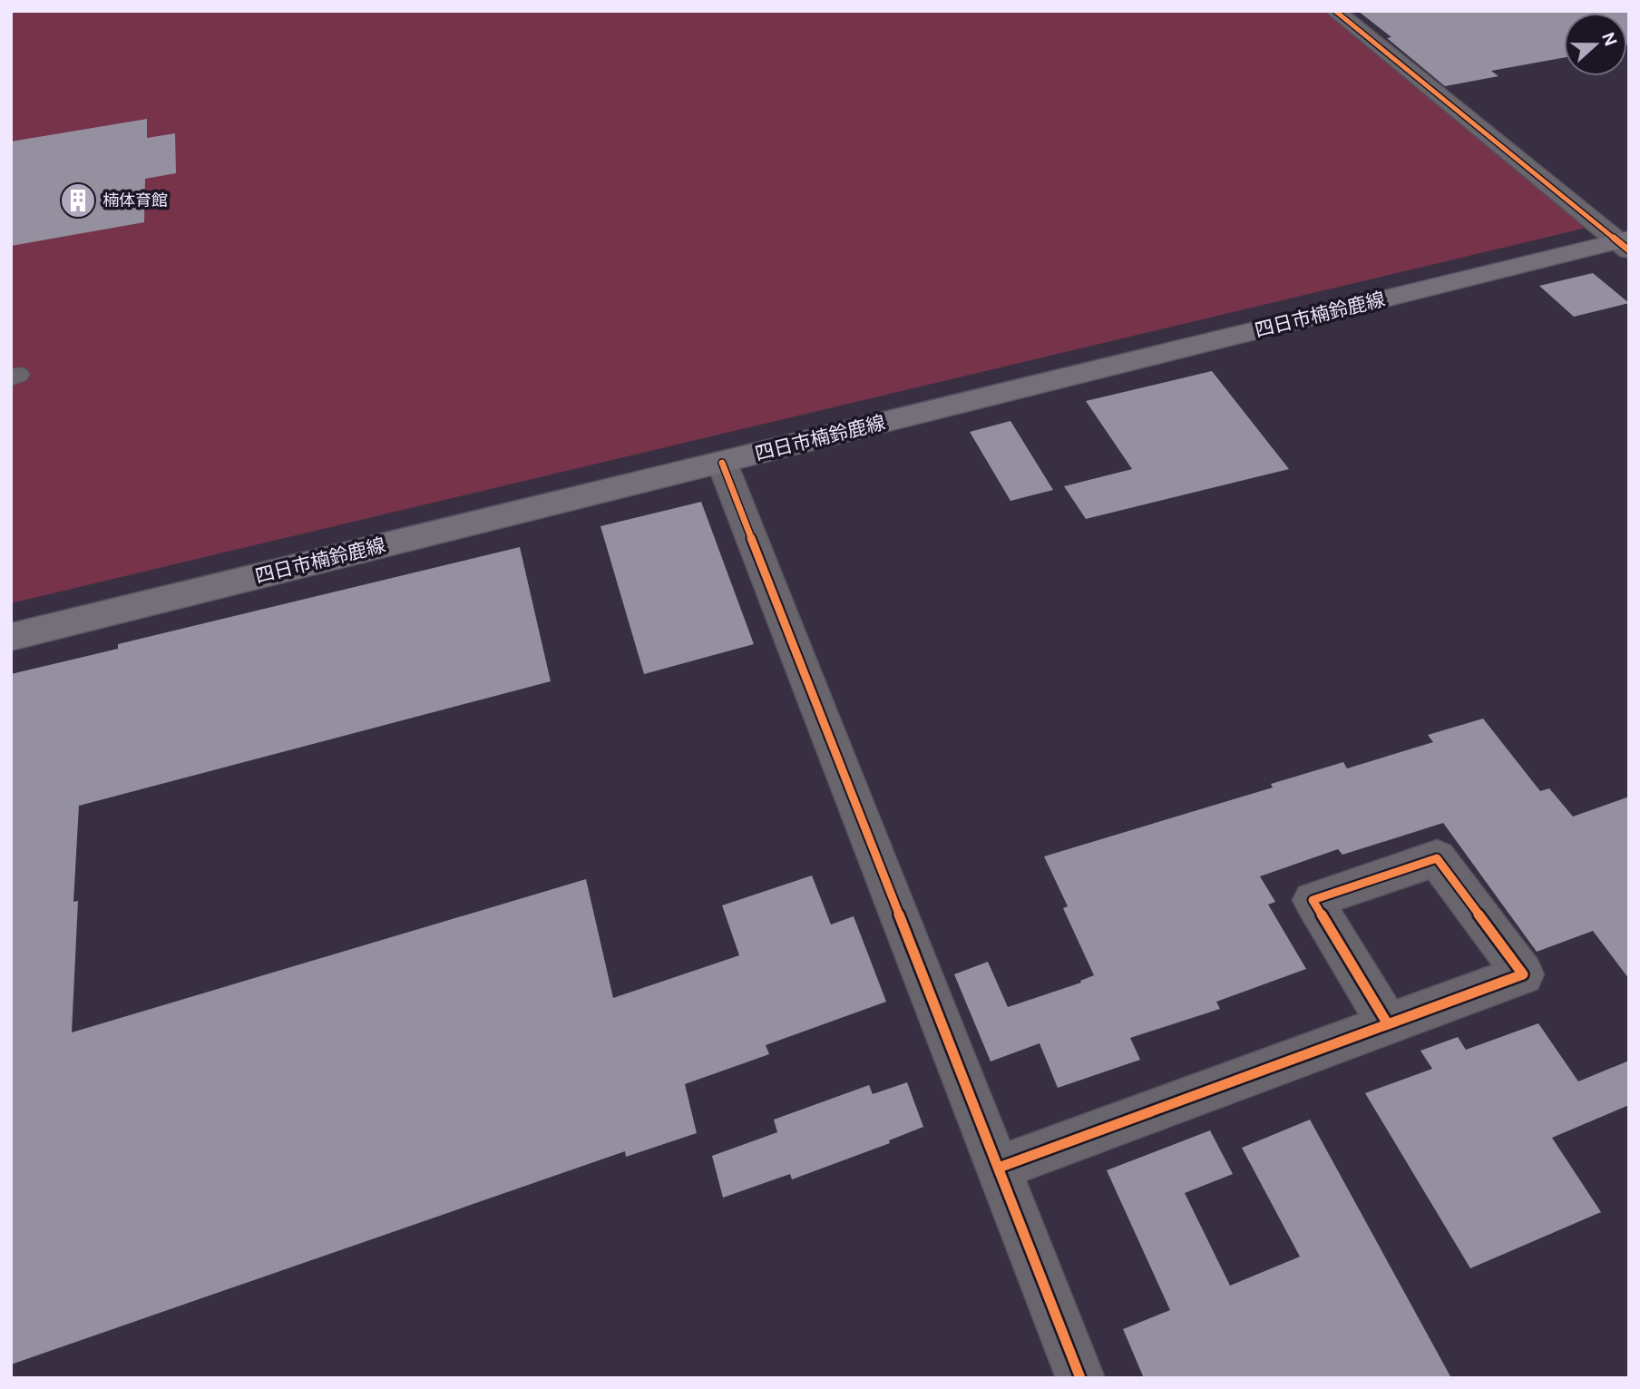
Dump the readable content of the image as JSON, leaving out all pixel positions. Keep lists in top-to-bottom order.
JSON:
{
  "streets": {
    "main road": ["四日市楠鈴鹿線"]
  },
  "places": {
    "building": ["楠体育館"]
  },
  "north": "right"
}
